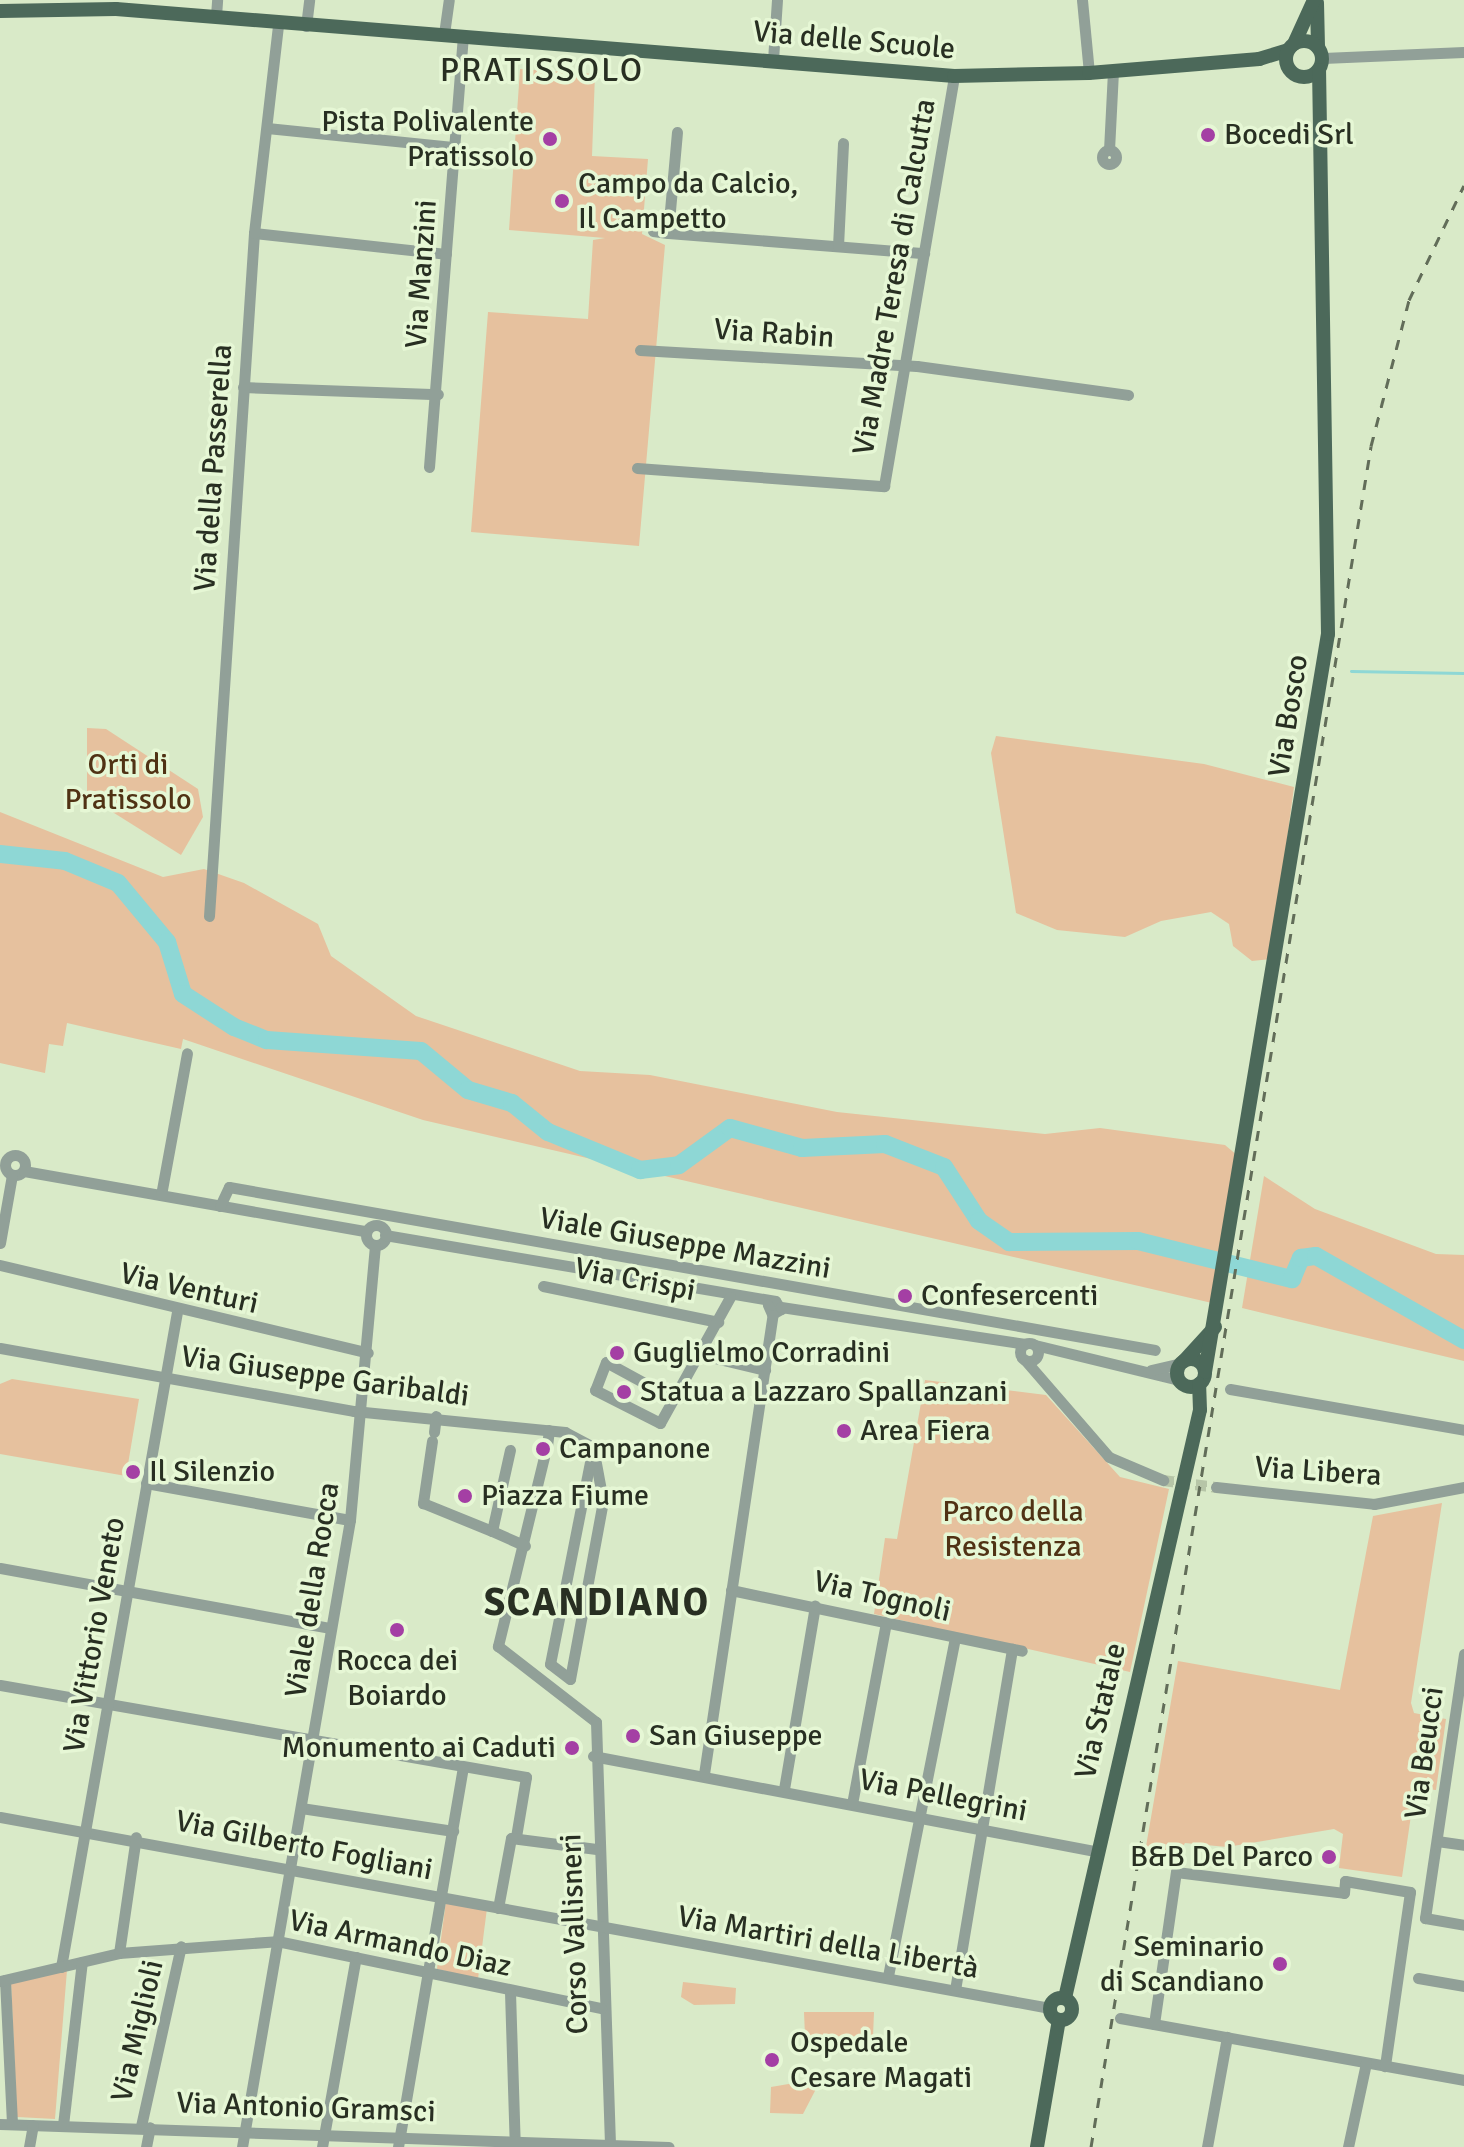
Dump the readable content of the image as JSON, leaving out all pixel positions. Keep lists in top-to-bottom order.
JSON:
{
  "streets": {
    "main road": ["Via delle Scuole", "Via Bosco", "Via Statale"],
    "street": [
      "Via Manzini",
      "Via Madre Teresa di Calcutta",
      "Via Rabin",
      "Via della Passerella",
      "Viale Giuseppe Mazzini",
      "Via Crispi",
      "Via Venturi",
      "Via Giuseppe Garibaldi",
      "Via Libera",
      "Viale della Rocca",
      "Via Tognoli",
      "Via Vittorio Veneto",
      "Via Beucci",
      "Via Pellegrini",
      "Via Gilberto Fogliani",
      "Corso Vallisneri",
      "Via Martiri della Libertà",
      "Via Armando Diaz",
      "Via Miglioli",
      "Via Antonio Gramsci"
    ]
  },
  "crossings": [
    ["Via delle Scuole", "Via Manzini"],
    ["Via delle Scuole", "Via Madre Teresa di Calcutta"],
    ["Via delle Scuole", "Via della Passerella"],
    ["Via delle Scuole", "Via Bosco"],
    ["Via Madre Teresa di Calcutta", "Via Rabin"],
    ["Via Bosco", "Via Statale"],
    ["Viale Giuseppe Mazzini", "Via Statale"],
    ["Via Venturi", "Viale della Rocca"],
    ["Via Venturi", "Via Vittorio Veneto"],
    ["Via Giuseppe Garibaldi", "Viale della Rocca"],
    ["Via Giuseppe Garibaldi", "Via Vittorio Veneto"],
    ["Viale della Rocca", "Via Gilberto Fogliani"],
    ["Viale della Rocca", "Via Armando Diaz"],
    ["Viale della Rocca", "Via Antonio Gramsci"],
    ["Via Tognoli", "Via Pellegrini"],
    ["Via Vittorio Veneto", "Via Gilberto Fogliani"],
    ["Via Vittorio Veneto", "Via Armando Diaz"],
    ["Via Statale", "Via Pellegrini"],
    ["Via Pellegrini", "Corso Vallisneri"],
    ["Via Gilberto Fogliani", "Corso Vallisneri"],
    ["Via Gilberto Fogliani", "Via Martiri della Libertà"],
    ["Corso Vallisneri", "Via Martiri della Libertà"],
    ["Corso Vallisneri", "Via Armando Diaz"],
    ["Corso Vallisneri", "Via Antonio Gramsci"],
    ["Via Armando Diaz", "Via Miglioli"],
    ["Via Miglioli", "Via Antonio Gramsci"]
  ],
  "districts": ["PRATISSOLO", "SCANDIANO"],
  "parks": ["Orti di Pratissolo", "Parco della Resistenza"],
  "places": [
    "Bocedi Srl",
    "Pista Polivalente Pratissolo",
    "Campo da Calcio, Il Campetto",
    "Confesercenti",
    "Guglielmo Corradini",
    "Statua a Lazzaro Spallanzani",
    "Area Fiera",
    "Campanone",
    "Il Silenzio",
    "Piazza Fiume",
    "Rocca dei Boiardo",
    "San Giuseppe",
    "Monumento ai Caduti",
    "B&B Del Parco",
    "Seminario di Scandiano",
    "Ospedale Cesare Magati"
  ]
}
